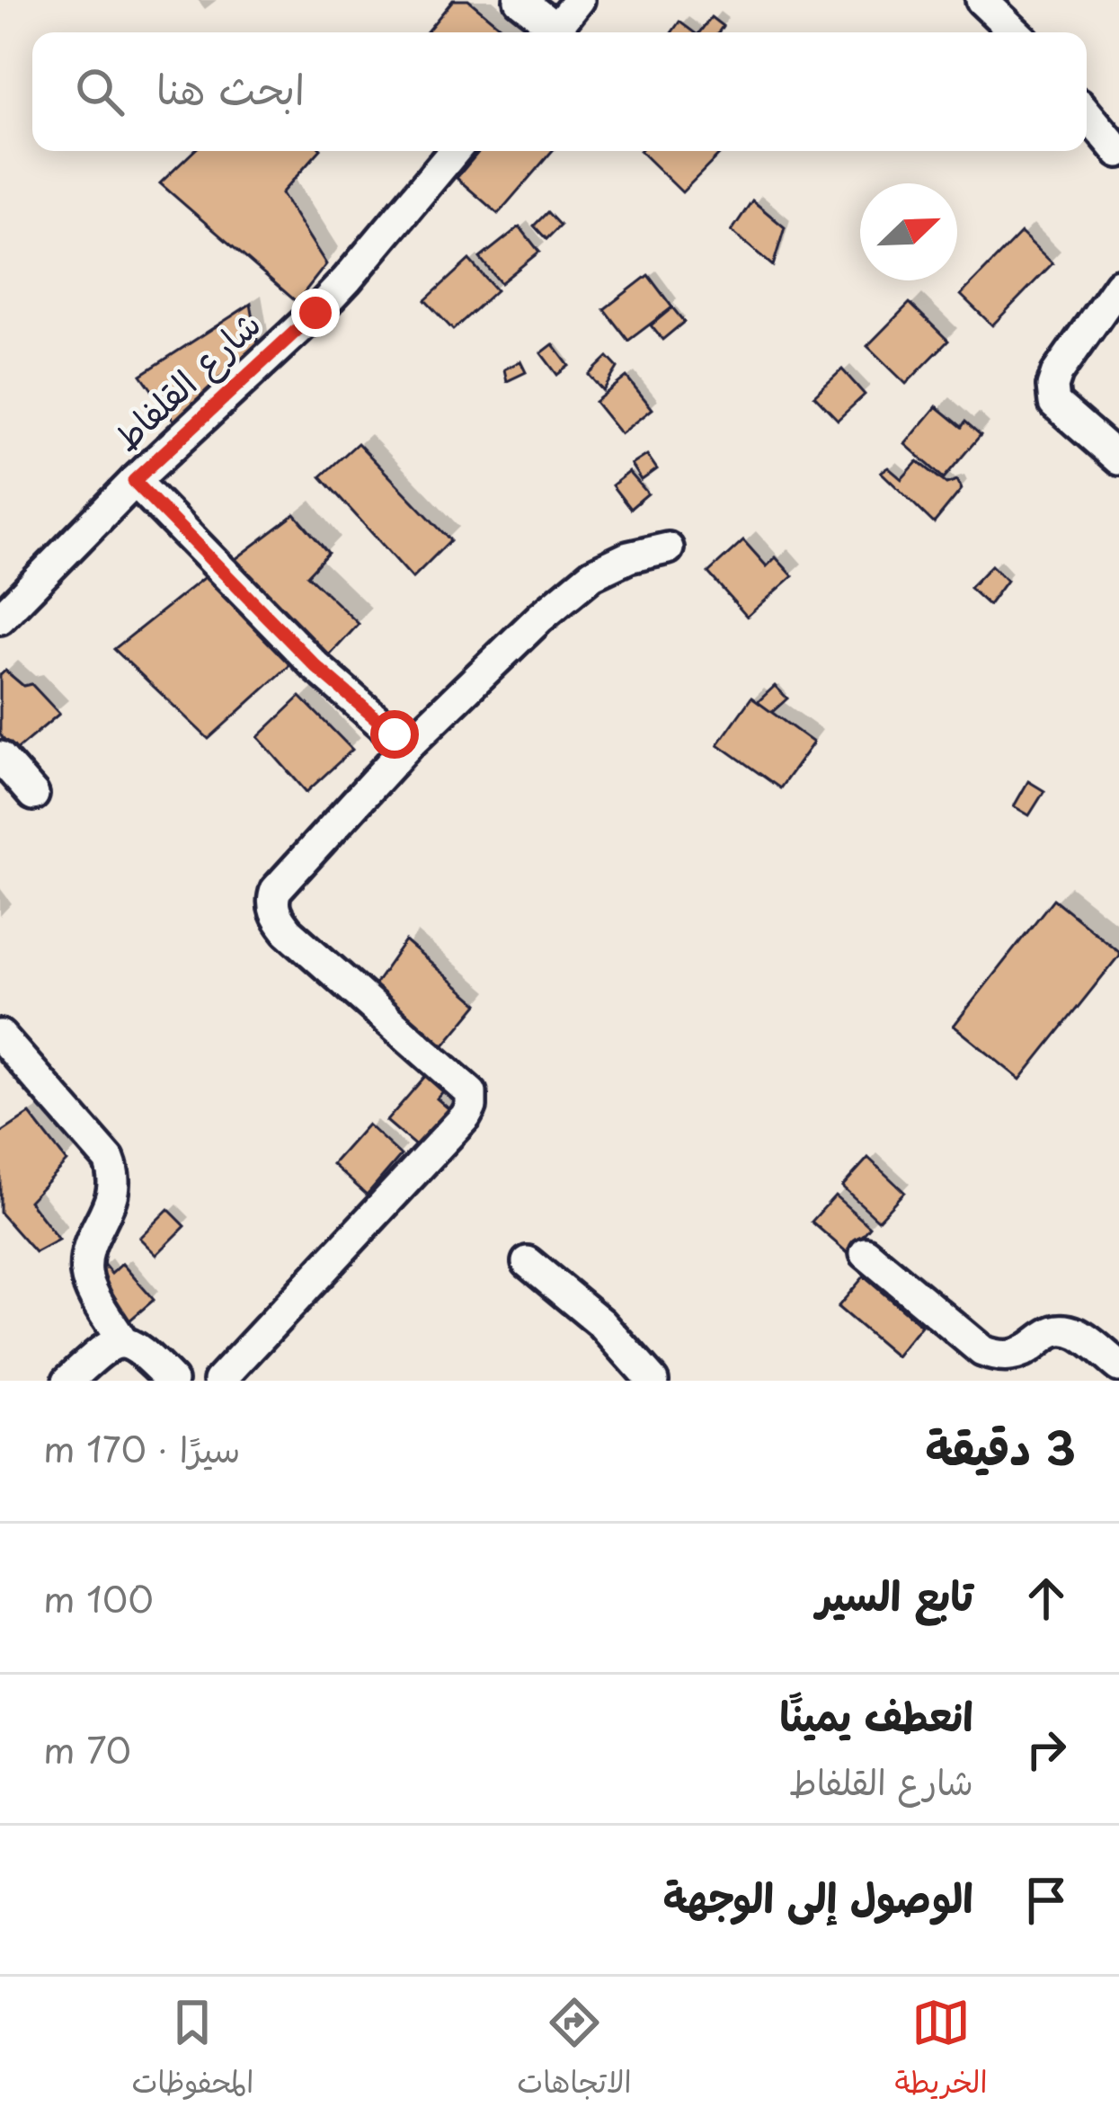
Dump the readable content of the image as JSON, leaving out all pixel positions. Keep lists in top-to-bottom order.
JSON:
{
  "streets": {
    "street": ["شارع القلفاط"]
  },
  "north": "top right",
  "page": {
    "search": "ابحث هنا",
    "heading": ["3 دقيقة", "سيرًا · 170 m"],
    "list": [
      ["تابع السير", "100 m"],
      ["انعطف يمينًا", "شارع القلفاط", "70 m"],
      "الوصول إلى الوجهة"
    ],
    "nav": ["الخريطة", "الاتجاهات", "المحفوظات"]
  }
}
